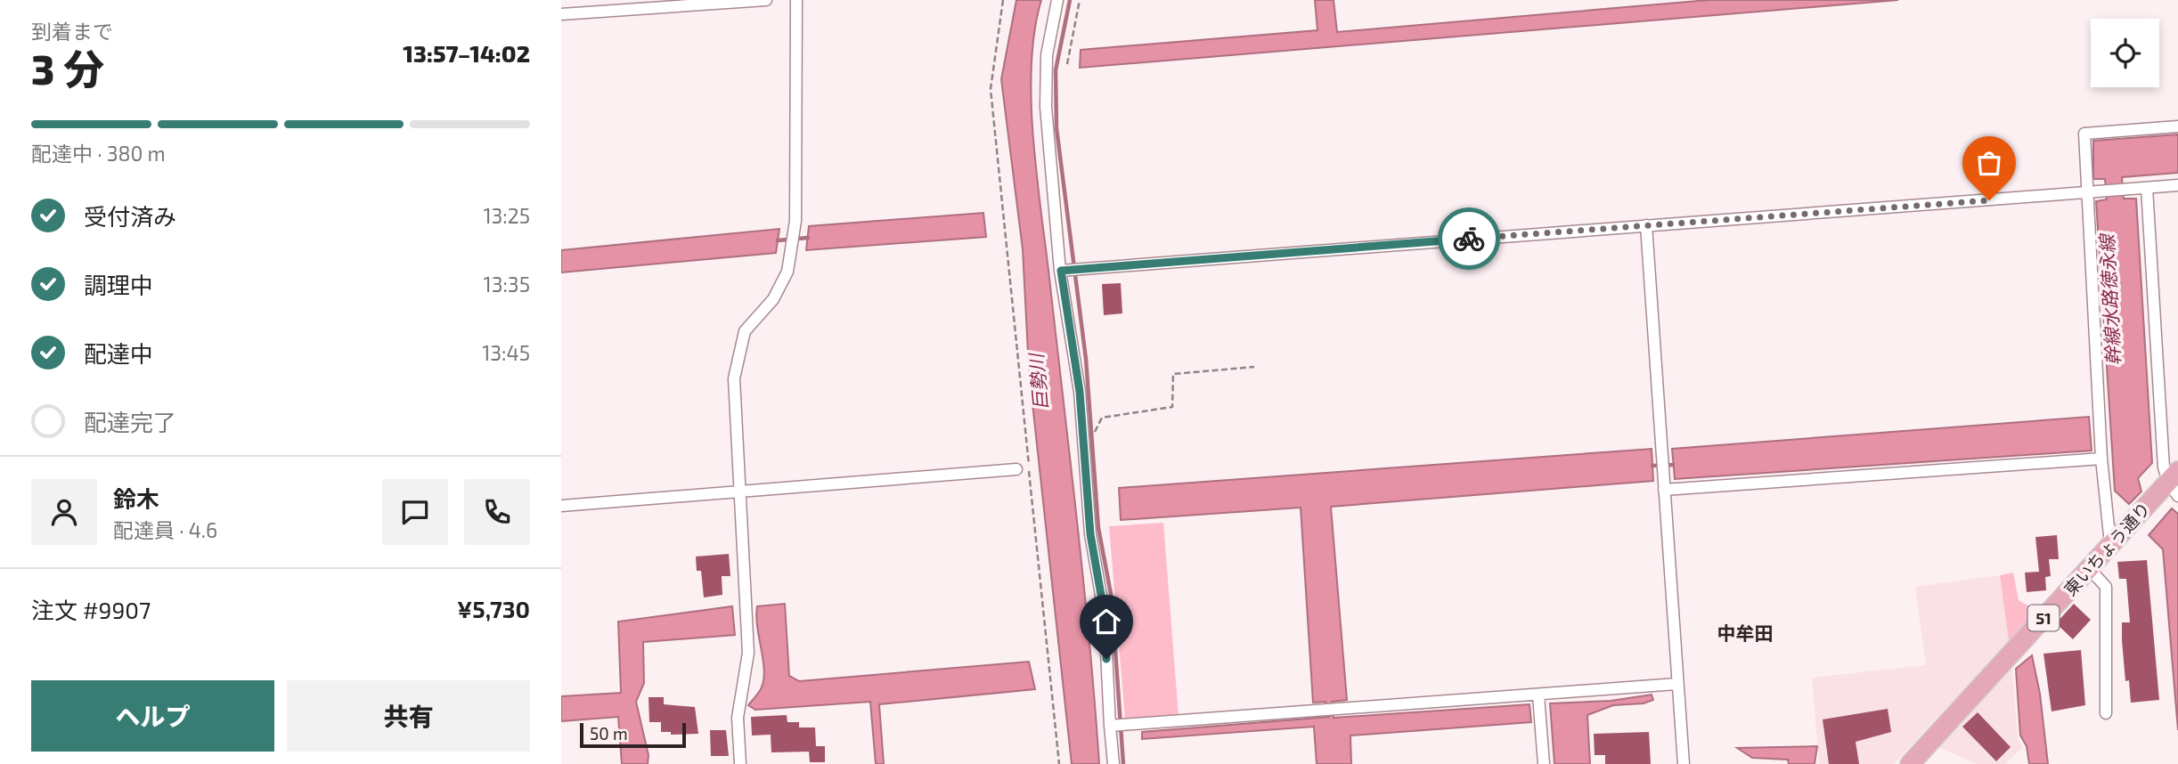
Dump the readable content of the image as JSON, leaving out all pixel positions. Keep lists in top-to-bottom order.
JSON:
{
  "streets": {
    "main road": ["東いちょう通り", "51"]
  },
  "districts": ["中牟田"],
  "water": ["幹線水路徳永線", "巨勢川"],
  "scale_bar": "50 m",
  "page": {
    "heading": ["3 分", "到着まで", "13:57–14:02"],
    "panel": [
      "鈴木",
      "配達員 · 4.6",
      "注文 #9907",
      "¥5,730"
    ],
    "bar": "配達中 · 380 m",
    "list": [
      ["受付済み", "13:25"],
      ["調理中", "13:35"],
      ["配達中", "13:45"],
      "配達完了"
    ],
    "buttons": ["ヘルプ", "共有"],
    "scale": "50 m"
  }
}
